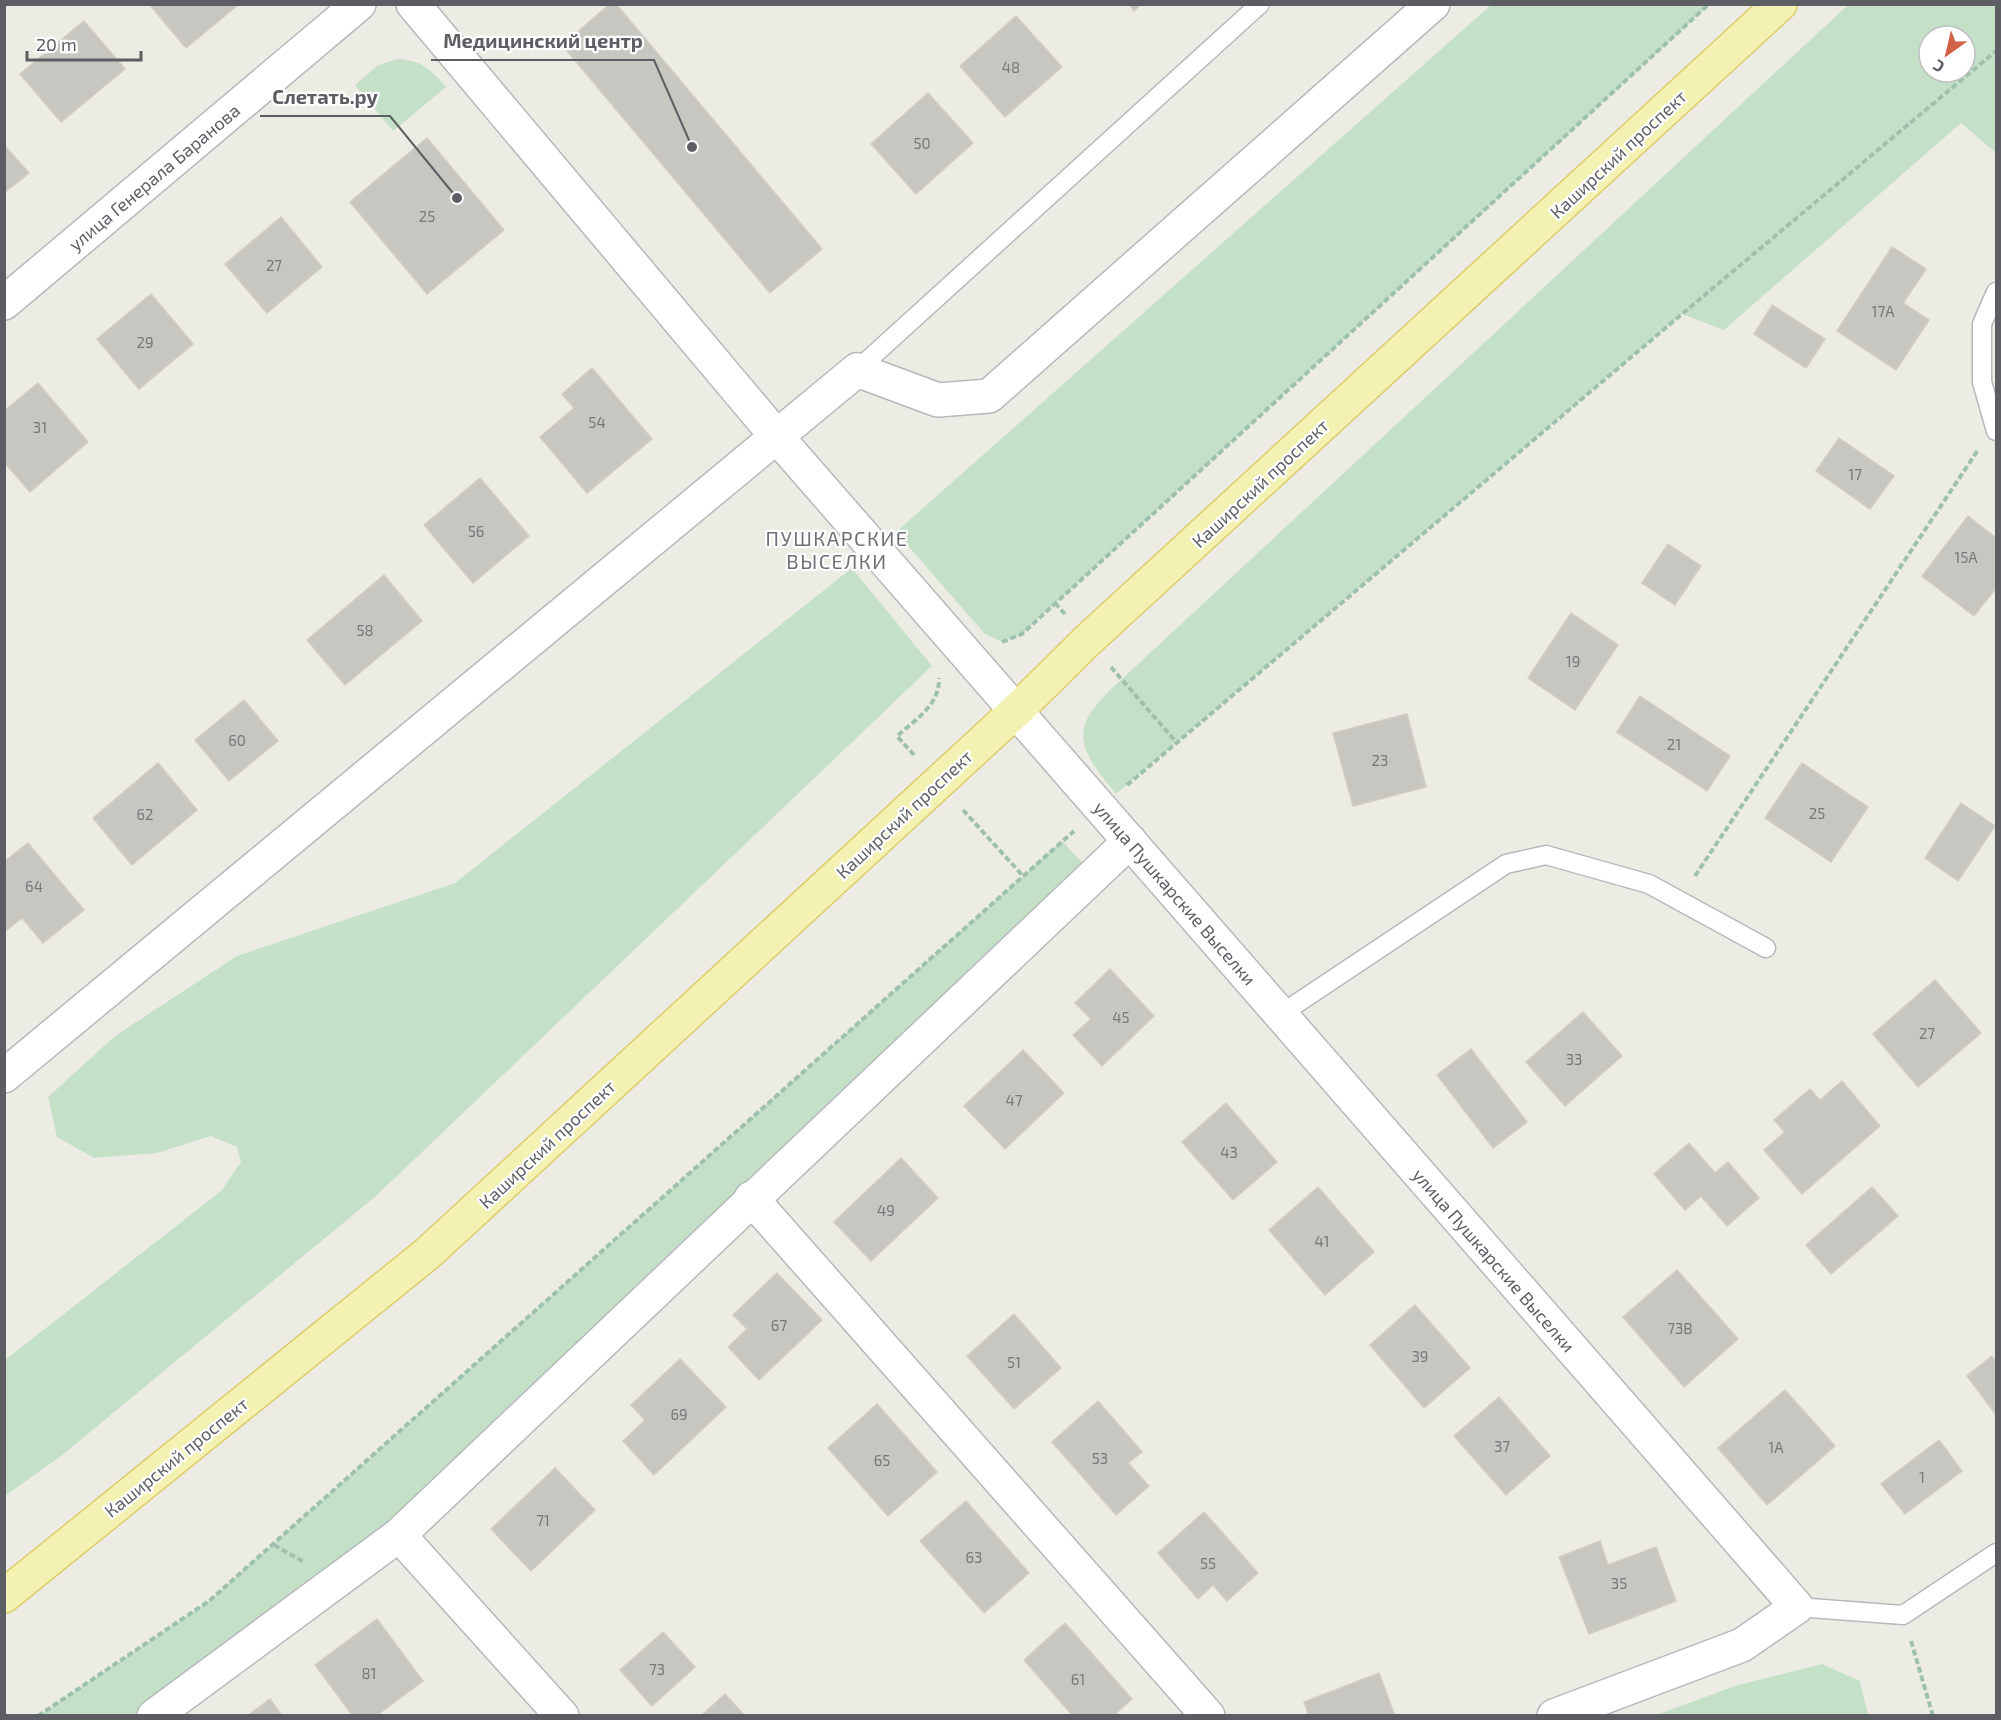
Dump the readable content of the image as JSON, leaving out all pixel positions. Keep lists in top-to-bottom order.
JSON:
{
  "streets": {
    "main road": ["Каширский проспект"],
    "street": ["улица Генерала Баранова", "улица Пушкарские Выселки"]
  },
  "crossings": [
    ["Каширский проспект", "улица Пушкарские Выселки"]
  ],
  "districts": ["ПУШКАРСКИЕ ВЫСЕЛКИ"],
  "places": ["Медицинский центр", "Слетать.ру"],
  "house_numbers": [
    "48",
    "50",
    "25",
    "27",
    "17А",
    "29",
    "54",
    "31",
    "17",
    "56",
    "15А",
    "58",
    "19",
    "60",
    "21",
    "23",
    "25",
    "62",
    "64",
    "45",
    "27",
    "33",
    "47",
    "43",
    "49",
    "41",
    "67",
    "73В",
    "39",
    "51",
    "69",
    "37",
    "1А",
    "53",
    "65",
    "1",
    "71",
    "63",
    "55",
    "35",
    "73",
    "81",
    "61"
  ],
  "scale_bar": "20 m",
  "north": "bottom left"
}
